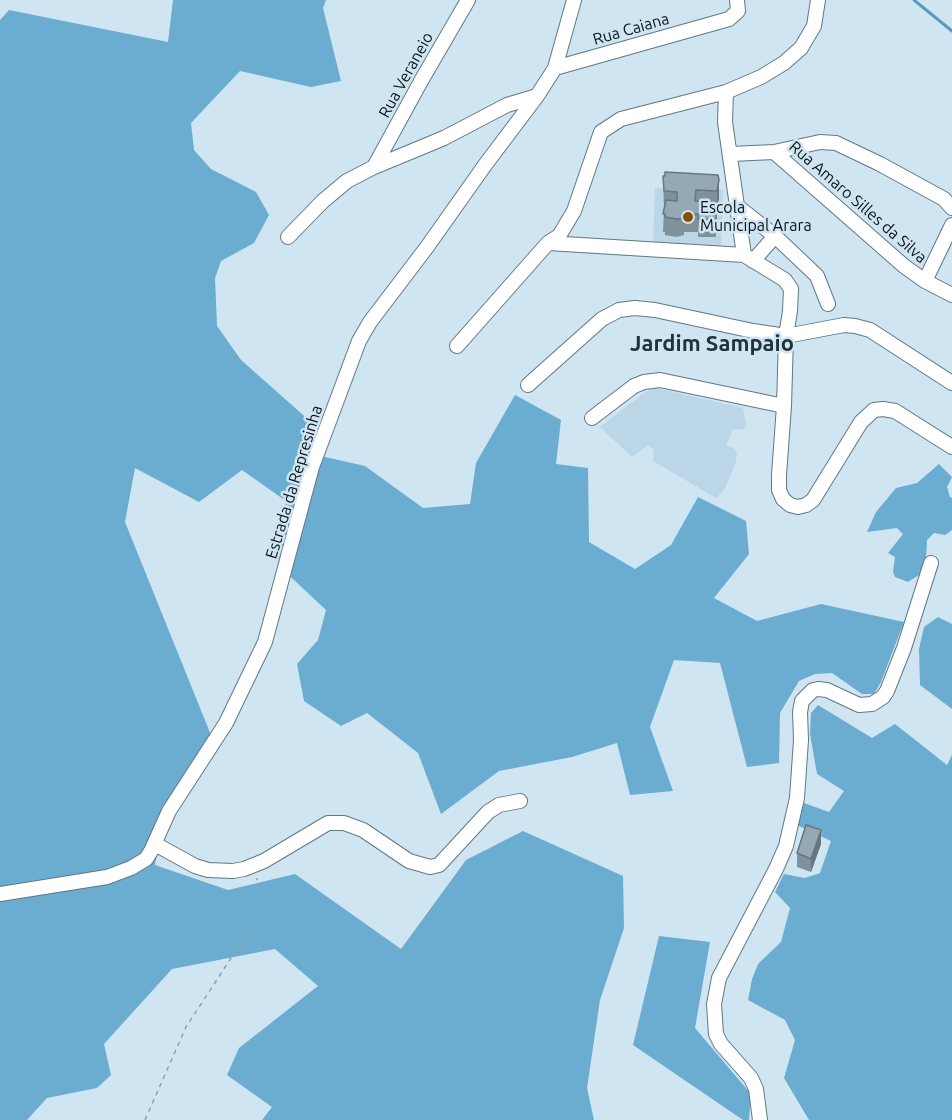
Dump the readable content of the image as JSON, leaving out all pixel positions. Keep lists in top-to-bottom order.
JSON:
{
  "streets": {
    "street": [
      "Rua Caiana",
      "Rua Veraneio",
      "Rua Amaro Silles da Silva",
      "Estrada da Represinha"
    ]
  },
  "crossings": [
    ["Rua Caiana", "Estrada da Represinha"]
  ],
  "districts": ["Jardim Sampaio"],
  "places": ["Escola Municipal Arara"]
}
